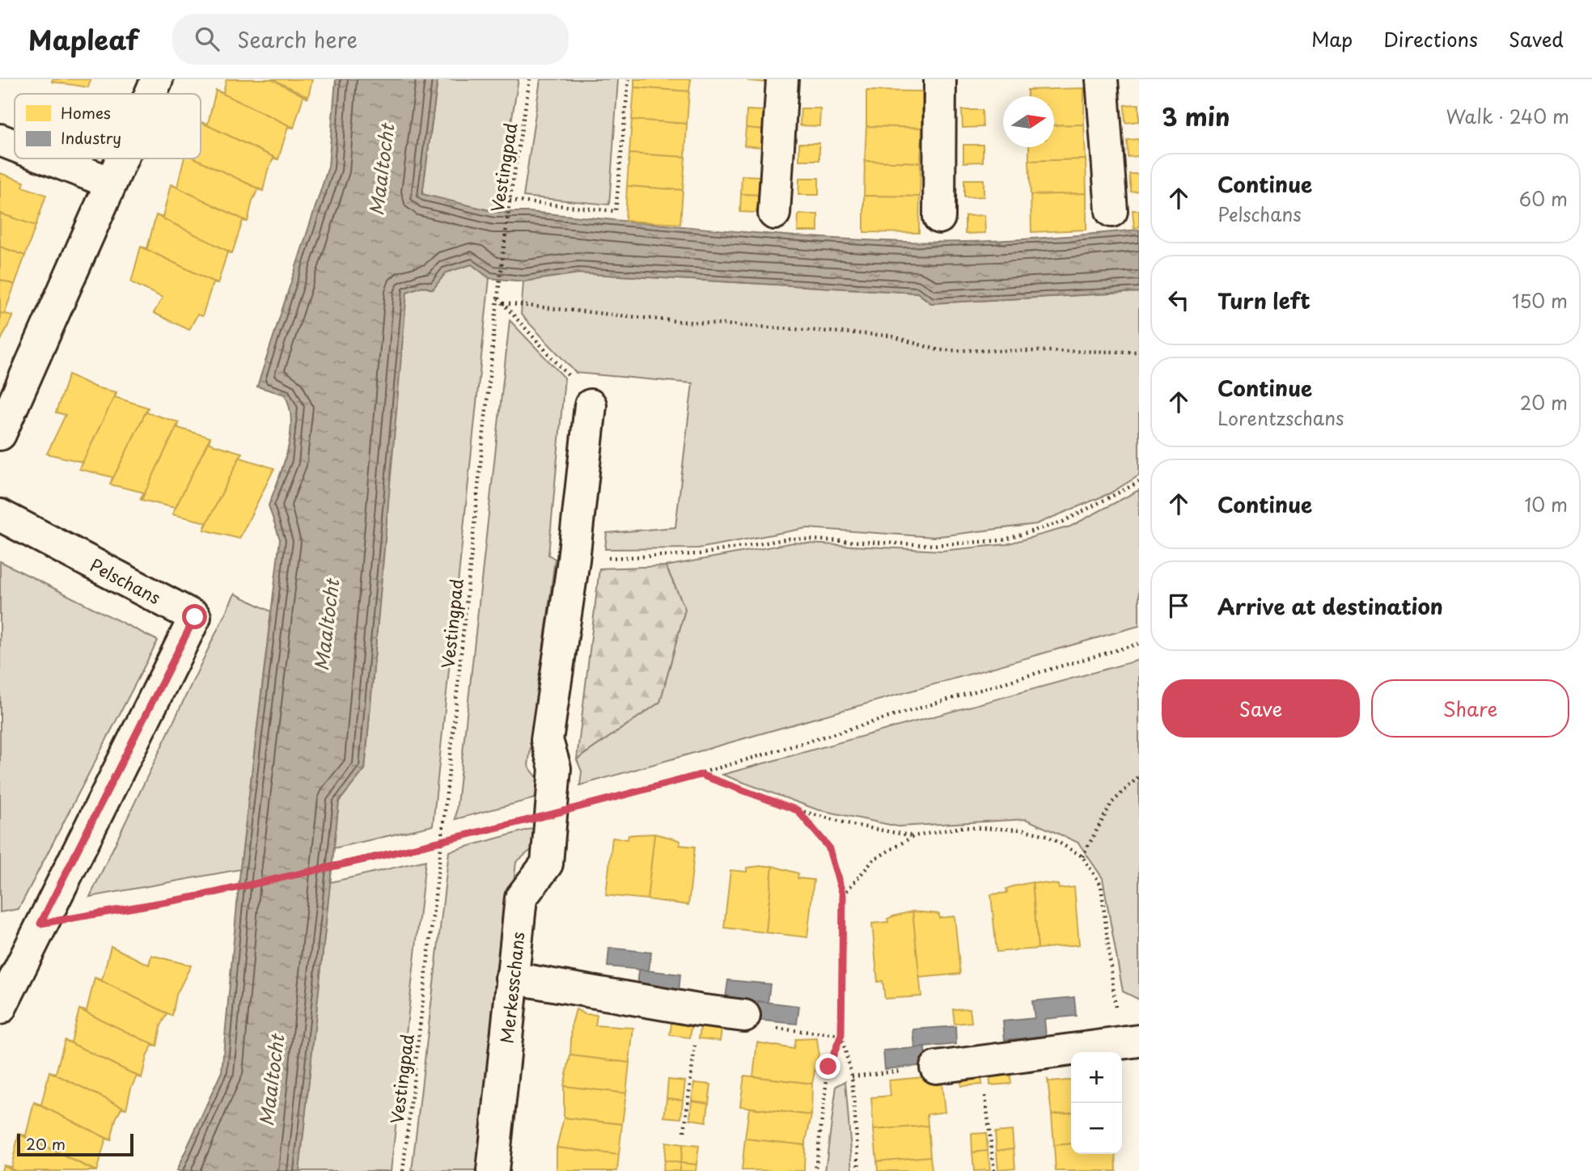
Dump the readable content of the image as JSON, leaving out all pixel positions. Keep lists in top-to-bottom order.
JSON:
{
  "streets": {
    "street": ["Pelschans", "Merkesschans"],
    "path": ["Vestingpad"]
  },
  "water": ["Maaltocht"],
  "legend": ["Homes", "Industry"],
  "scale_bar": "20 m",
  "north": "right",
  "page": {
    "header": "Mapleaf",
    "search": "Search here",
    "nav": ["Map", "Directions", "Saved"],
    "heading": ["3 min", "Walk · 240 m"],
    "list": [
      ["Continue", "Pelschans", "60 m"],
      ["Turn left", "150 m"],
      ["Continue", "Lorentzschans", "20 m"],
      ["Continue", "10 m"],
      "Arrive at destination"
    ],
    "buttons": ["Save", "Share"],
    "map_buttons": ["+", "−"],
    "scale": "20 m"
  }
}
